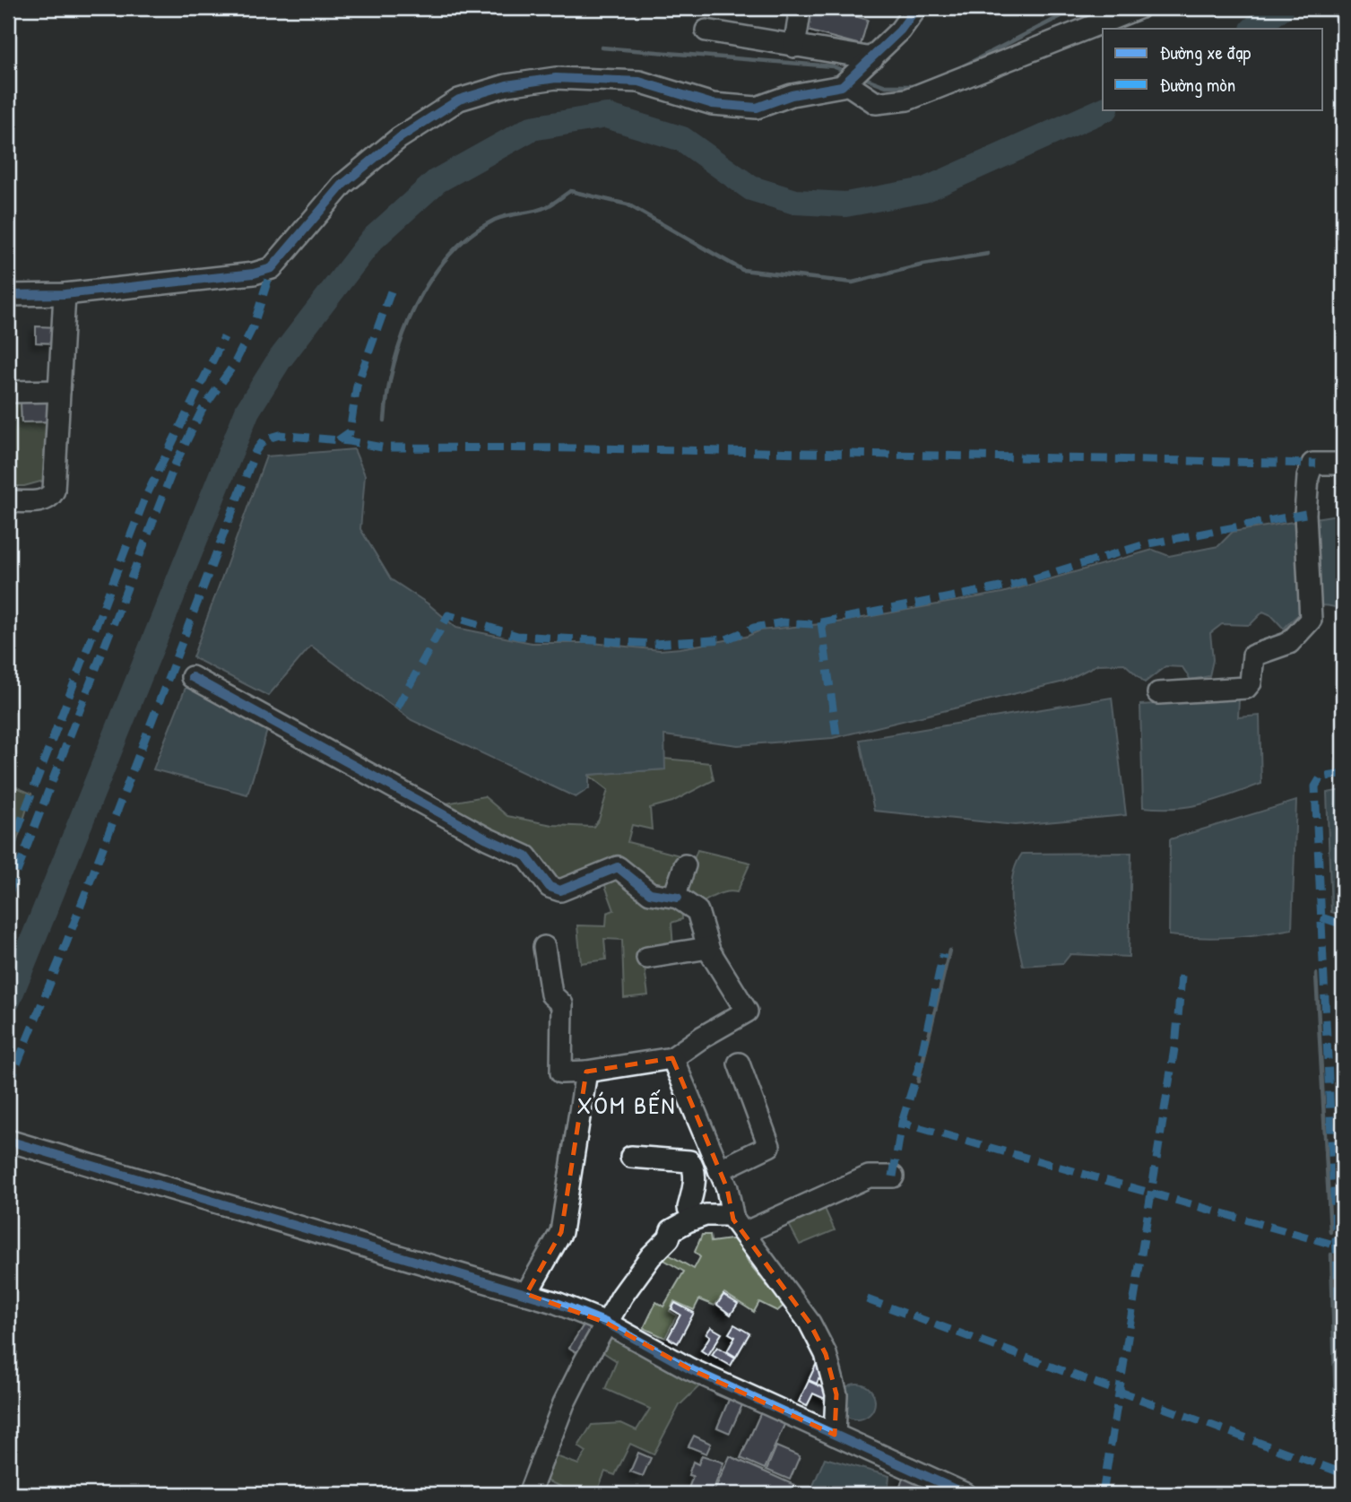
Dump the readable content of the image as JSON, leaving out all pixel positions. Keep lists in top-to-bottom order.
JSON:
{
  "districts": ["XÓM BẾN"],
  "legend": ["Đường xe đạp", "Đường mòn"]
}
